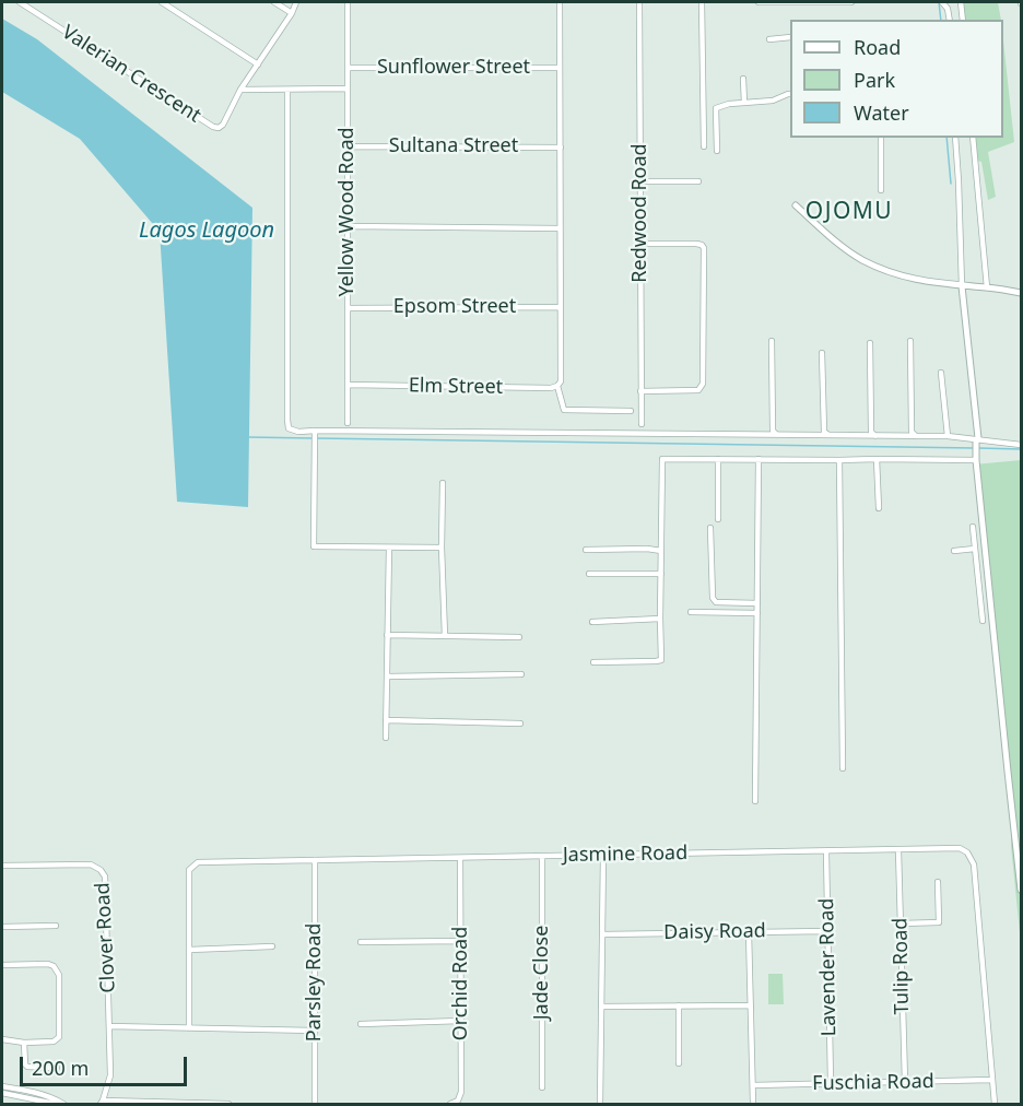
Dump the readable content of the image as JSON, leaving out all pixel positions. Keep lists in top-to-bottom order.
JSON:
{
  "streets": {
    "street": [
      "Sunflower Street",
      "Valerian Crescent",
      "Sultana Street",
      "Yellow Wood Road",
      "Redwood Road",
      "Epsom Street",
      "Elm Street",
      "Jasmine Road",
      "Daisy Road",
      "Clover Road",
      "Tulip Road",
      "Lavender Road",
      "Jade Close",
      "Parsley Road",
      "Orchid Road",
      "Fuschia Road"
    ]
  },
  "crossings": [
    ["Sunflower Street", "Yellow Wood Road"],
    ["Sultana Street", "Yellow Wood Road"],
    ["Yellow Wood Road", "Epsom Street"],
    ["Yellow Wood Road", "Elm Street"],
    ["Jasmine Road", "Tulip Road"],
    ["Jasmine Road", "Lavender Road"],
    ["Jasmine Road", "Jade Close"],
    ["Jasmine Road", "Parsley Road"],
    ["Jasmine Road", "Orchid Road"],
    ["Jasmine Road", "Fuschia Road"],
    ["Daisy Road", "Lavender Road"],
    ["Tulip Road", "Fuschia Road"],
    ["Lavender Road", "Fuschia Road"]
  ],
  "districts": ["OJOMU"],
  "water": ["Lagos Lagoon"],
  "legend": ["Road", "Park", "Water"],
  "scale_bar": "200 m"
}
